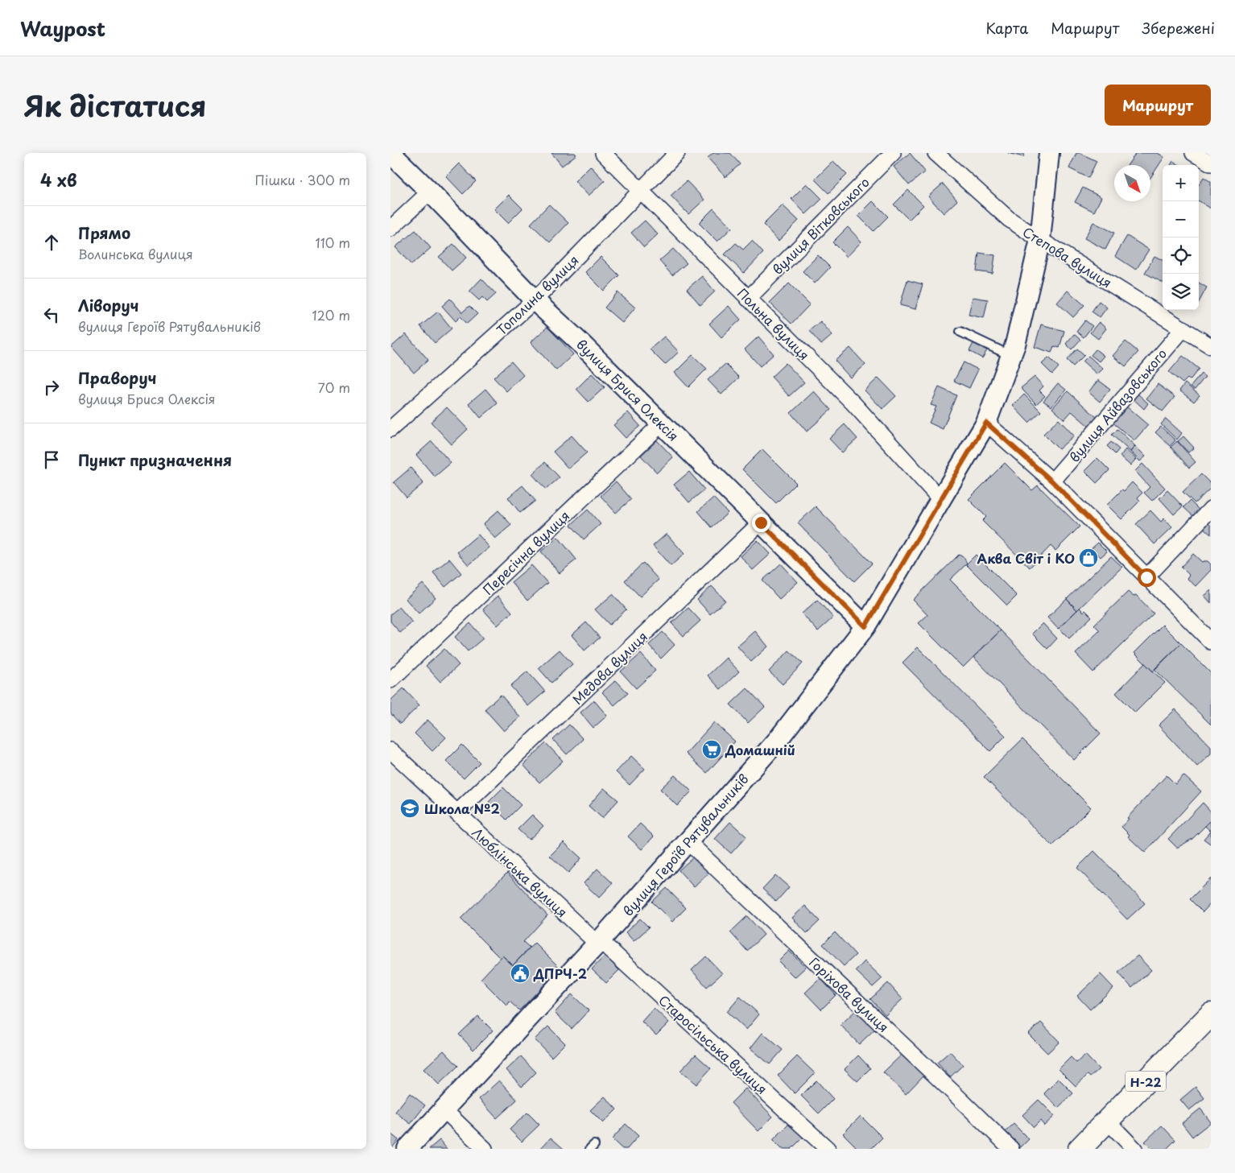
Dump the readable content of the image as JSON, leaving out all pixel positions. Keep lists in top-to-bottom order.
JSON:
{
  "streets": {
    "main road": ["Н-22"],
    "street": [
      "вулиця Вітковського",
      "Степова вулиця",
      "Тополина вулиця",
      "Польна вулиця",
      "вулиця Брися Олексія",
      "вулиця Айвазовського",
      "Пересічна вулиця",
      "Медова вулиця",
      "вулиця Героїв Рятувальників",
      "Люблінська вулиця",
      "Горіхова вулиця",
      "Старосільська вулиця"
    ]
  },
  "crossings": [
    ["вулиця Вітковського", "Польна вулиця"],
    ["Степова вулиця", "вулиця Айвазовського"],
    ["Степова вулиця", "вулиця Героїв Рятувальників"],
    ["Тополина вулиця", "Польна вулиця"],
    ["Тополина вулиця", "вулиця Брися Олексія"],
    ["Польна вулиця", "вулиця Героїв Рятувальників"],
    ["вулиця Брися Олексія", "Пересічна вулиця"],
    ["вулиця Брися Олексія", "Медова вулиця"],
    ["вулиця Брися Олексія", "вулиця Героїв Рятувальників"],
    ["Медова вулиця", "Люблінська вулиця"],
    ["вулиця Героїв Рятувальників", "Люблінська вулиця"],
    ["вулиця Героїв Рятувальників", "Горіхова вулиця"],
    ["вулиця Героїв Рятувальників", "Старосільська вулиця"],
    ["Люблінська вулиця", "Старосільська вулиця"]
  ],
  "places": {
    "shop": ["Аква Світ і КО"],
    "supermarket": ["Домашній"],
    "school or university": ["Школа №2"],
    "public building": ["ДПРЧ-2"]
  },
  "north": "bottom right",
  "page": {
    "header": "Waypost",
    "nav": ["Карта", "Маршрут", "Збережені"],
    "title": "Як дістатися",
    "buttons": "Маршрут",
    "heading": ["4 хв", "Пішки · 300 m"],
    "map_buttons": ["+", "−"],
    "list": [
      ["Прямо", "Волинська вулиця", "110 m"],
      ["Ліворуч", "вулиця Героїв Рятувальників", "120 m"],
      ["Праворуч", "вулиця Брися Олексія", "70 m"],
      "Пункт призначення"
    ]
  }
}
